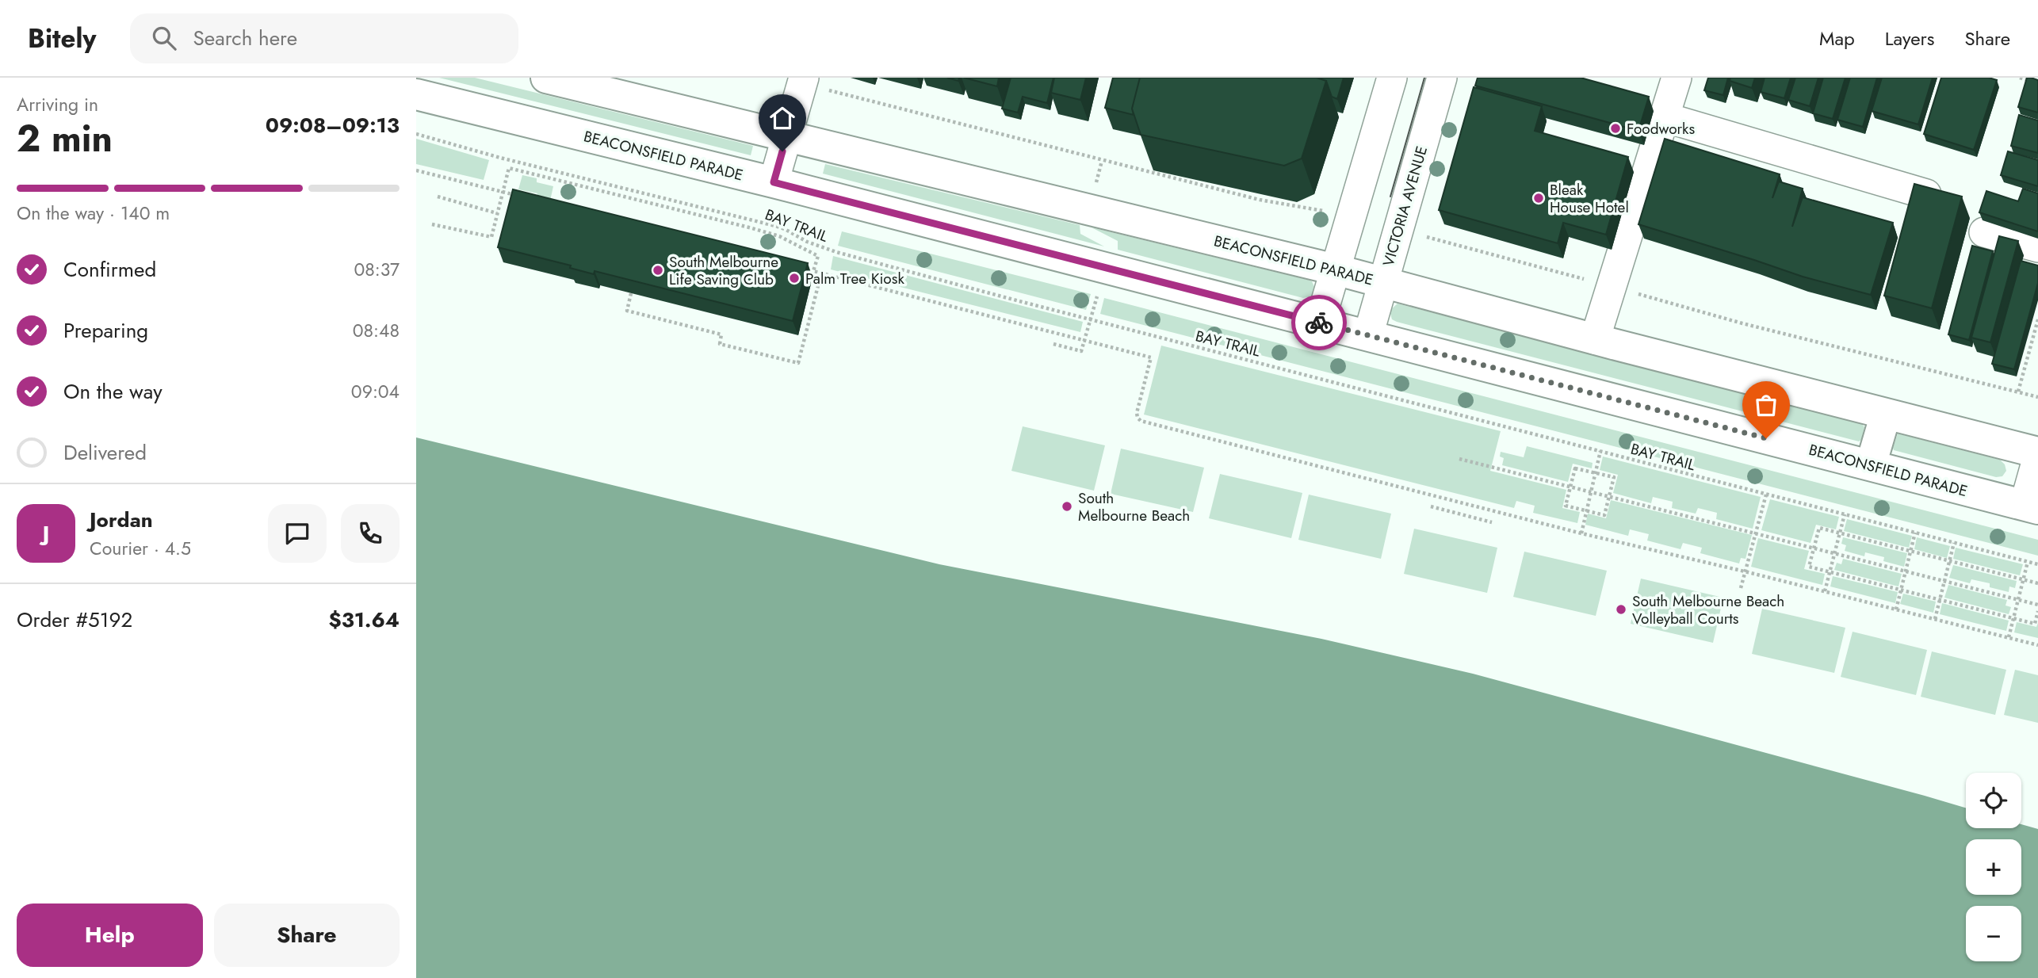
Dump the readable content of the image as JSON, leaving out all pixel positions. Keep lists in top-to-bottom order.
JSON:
{
  "streets": {
    "main road": ["BEACONSFIELD PARADE"],
    "street": ["VICTORIA AVENUE"],
    "path": ["BAY TRAIL"]
  },
  "crossings": [
    ["BEACONSFIELD PARADE", "VICTORIA AVENUE"]
  ],
  "places": [
    "Foodworks",
    "Bleak House Hotel",
    "South Melbourne Life Saving Club",
    "Palm Tree Kiosk",
    "South Melbourne Beach",
    "South Melbourne Beach Volleyball Courts"
  ],
  "page": {
    "header": "Bitely",
    "search": "Search here",
    "nav": ["Map", "Layers", "Share"],
    "heading": ["2 min", "Arriving in", "09:08–09:13"],
    "panel": [
      "Jordan",
      "Courier · 4.5",
      "Order #5192",
      "$31.64"
    ],
    "bar": "On the way · 140 m",
    "list": [
      ["Confirmed", "08:37"],
      ["Preparing", "08:48"],
      ["On the way", "09:04"],
      "Delivered"
    ],
    "round": "J",
    "map_buttons": ["+", "−"],
    "buttons": ["Help", "Share"]
  }
}
